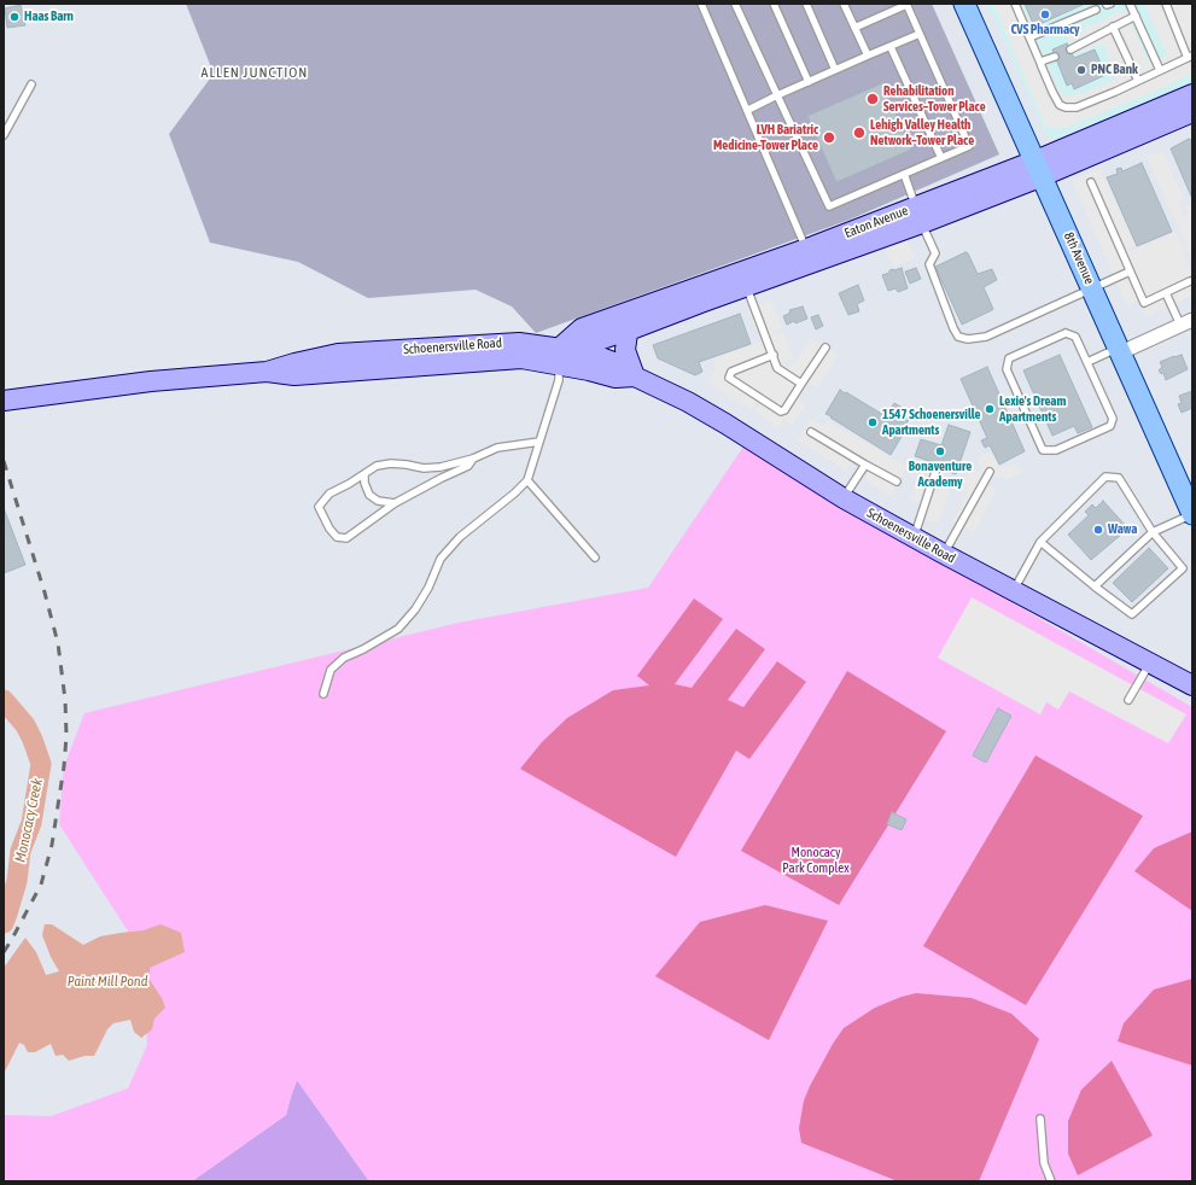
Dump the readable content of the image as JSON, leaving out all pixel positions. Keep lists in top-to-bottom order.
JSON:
{
  "streets": {
    "main road": ["Eaton Avenue", "8th Avenue", "Schoenersville Road"]
  },
  "crossings": [
    ["Eaton Avenue", "8th Avenue"],
    ["Eaton Avenue", "Schoenersville Road"]
  ],
  "districts": ["ALLEN JUNCTION"],
  "water": ["Monocacy Creek", "Paint Mill Pond"],
  "parks": ["Monocacy Park Complex"],
  "places": [
    "CVS Pharmacy",
    "Haas Barn",
    "PNC Bank",
    "Rehabilitation Services–Tower Place",
    "Lehigh Valley Health Network–Tower Place",
    "LVH Bariatric Medicine-Tower Place",
    "Lexie's Dream Apartments",
    "1547 Schoenersville Apartments",
    "Bonaventure Academy",
    "Wawa"
  ]
}
